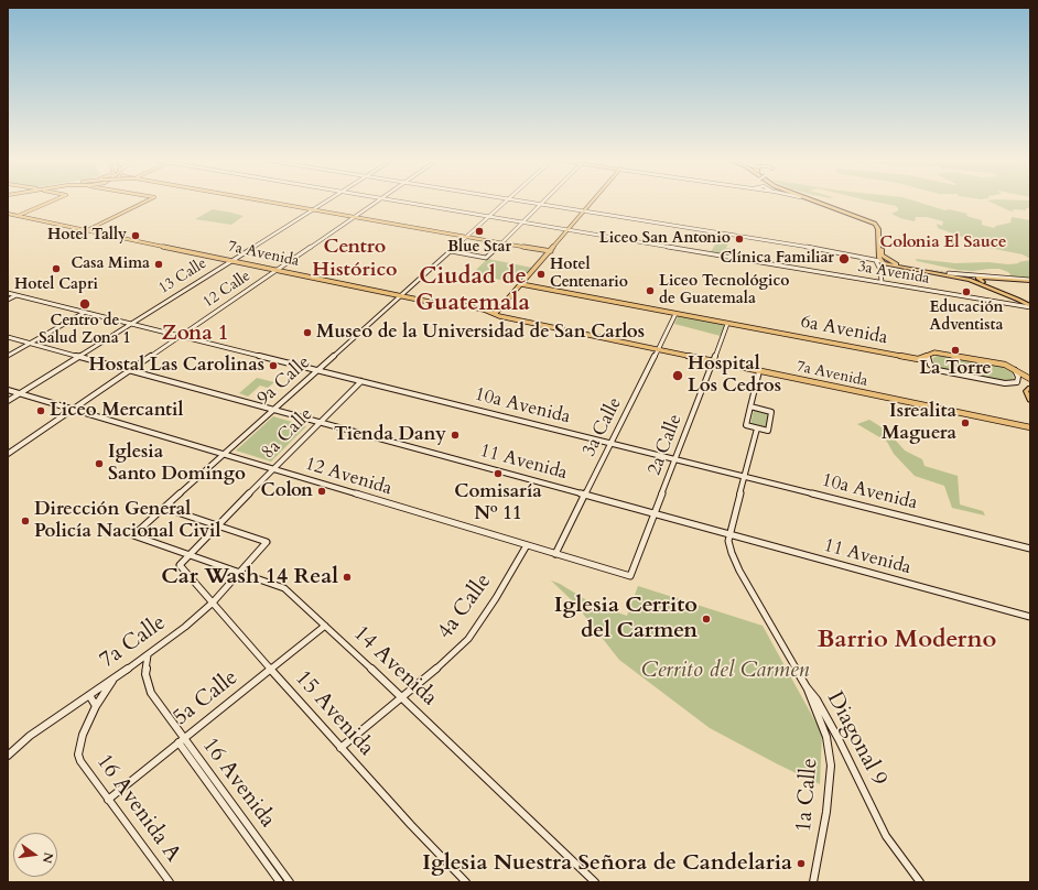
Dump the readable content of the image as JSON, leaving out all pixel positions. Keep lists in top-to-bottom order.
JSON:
{
  "streets": {
    "main road": ["7a Avenida", "6a Avenida"],
    "street": [
      "3a Avenida",
      "13 Calle",
      "12 Calle",
      "9a Calle",
      "10a Avenida",
      "3a Calle",
      "8a Calle",
      "2a Calle",
      "11 Avenida",
      "12 Avenida",
      "4a Calle",
      "7a Calle",
      "14 Avenida",
      "5a Calle",
      "15 Avenida",
      "Diagonal 9",
      "16 Avenida",
      "1a Calle",
      "16 Avenida A"
    ]
  },
  "crossings": [
    ["7a Avenida", "13 Calle"],
    ["7a Avenida", "12 Calle"],
    ["7a Avenida", "9a Calle"],
    ["7a Avenida", "3a Calle"],
    ["7a Avenida", "2a Calle"],
    ["3a Avenida", "9a Calle"],
    ["13 Calle", "10a Avenida"],
    ["13 Calle", "11 Avenida"],
    ["13 Calle", "12 Avenida"],
    ["12 Calle", "10a Avenida"],
    ["12 Calle", "11 Avenida"],
    ["12 Calle", "12 Avenida"],
    ["6a Avenida", "3a Calle"],
    ["6a Avenida", "2a Calle"],
    ["9a Calle", "10a Avenida"],
    ["9a Calle", "11 Avenida"],
    ["9a Calle", "12 Avenida"],
    ["9a Calle", "14 Avenida"],
    ["10a Avenida", "3a Calle"],
    ["10a Avenida", "8a Calle"],
    ["10a Avenida", "2a Calle"],
    ["3a Calle", "11 Avenida"],
    ["3a Calle", "12 Avenida"],
    ["8a Calle", "11 Avenida"],
    ["8a Calle", "12 Avenida"],
    ["8a Calle", "7a Calle"],
    ["8a Calle", "14 Avenida"],
    ["8a Calle", "15 Avenida"],
    ["2a Calle", "11 Avenida"],
    ["2a Calle", "12 Avenida"],
    ["11 Avenida", "Diagonal 9"],
    ["12 Avenida", "4a Calle"],
    ["4a Calle", "14 Avenida"],
    ["4a Calle", "15 Avenida"],
    ["7a Calle", "14 Avenida"],
    ["7a Calle", "15 Avenida"],
    ["7a Calle", "16 Avenida"],
    ["7a Calle", "16 Avenida A"],
    ["14 Avenida", "5a Calle"],
    ["5a Calle", "15 Avenida"],
    ["5a Calle", "16 Avenida"],
    ["5a Calle", "16 Avenida A"],
    ["Diagonal 9", "1a Calle"]
  ],
  "districts": [
    "Colonia El Sauce",
    "Centro Histórico",
    "Ciudad de Guatemala",
    "Zona 1",
    "Barrio Moderno"
  ],
  "parks": ["Cerrito del Carmen"],
  "places": [
    "Blue Star",
    "Hotel Tally",
    "Liceo San Antonio",
    "Clínica Familiar",
    "Casa Mima",
    "Hotel Capri",
    "Hotel Centenario",
    "Liceo Tecnológico de Guatemala",
    "Educación Adventista",
    "Centro de Salud Zona 1",
    "Museo de la Universidad de San Carlos",
    "La Torre",
    "Hostal Las Carolinas",
    "Hospital Los Cedros",
    "Liceo Mercantil",
    "Isrealita Maguera",
    "Tienda Dany",
    "Iglesia Santo Domingo",
    "Comisaría Nº 11",
    "Colon",
    "Dirección General Policía Nacional Civil",
    "Car Wash 14 Real",
    "Iglesia Cerrito del Carmen",
    "Iglesia Nuestra Señora de Candelaria"
  ],
  "north": "right"
}
